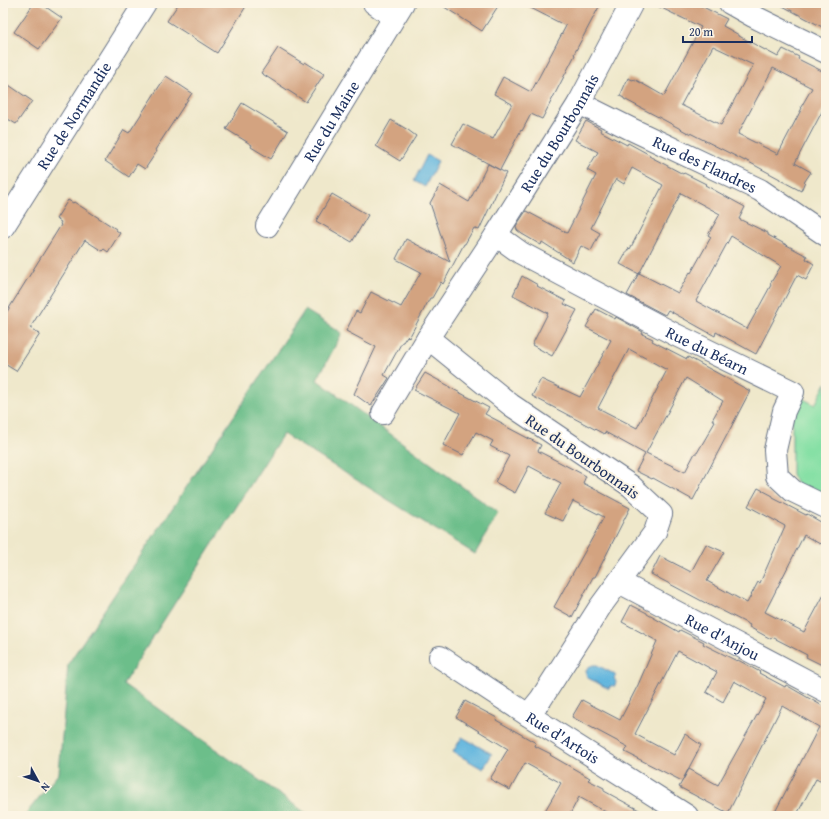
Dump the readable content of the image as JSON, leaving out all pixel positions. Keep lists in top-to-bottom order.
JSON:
{
  "streets": {
    "street": [
      "Rue de Normandie",
      "Rue du Maine",
      "Rue du Bourbonnais",
      "Rue des Flandres",
      "Rue du Béarn",
      "Rue d'Anjou",
      "Rue d'Artois"
    ]
  },
  "crossings": [
    ["Rue du Bourbonnais", "Rue des Flandres"],
    ["Rue du Bourbonnais", "Rue du Béarn"],
    ["Rue du Bourbonnais", "Rue d'Anjou"],
    ["Rue du Bourbonnais", "Rue d'Artois"]
  ],
  "scale_bar": "20 m",
  "north": "bottom right"
}
